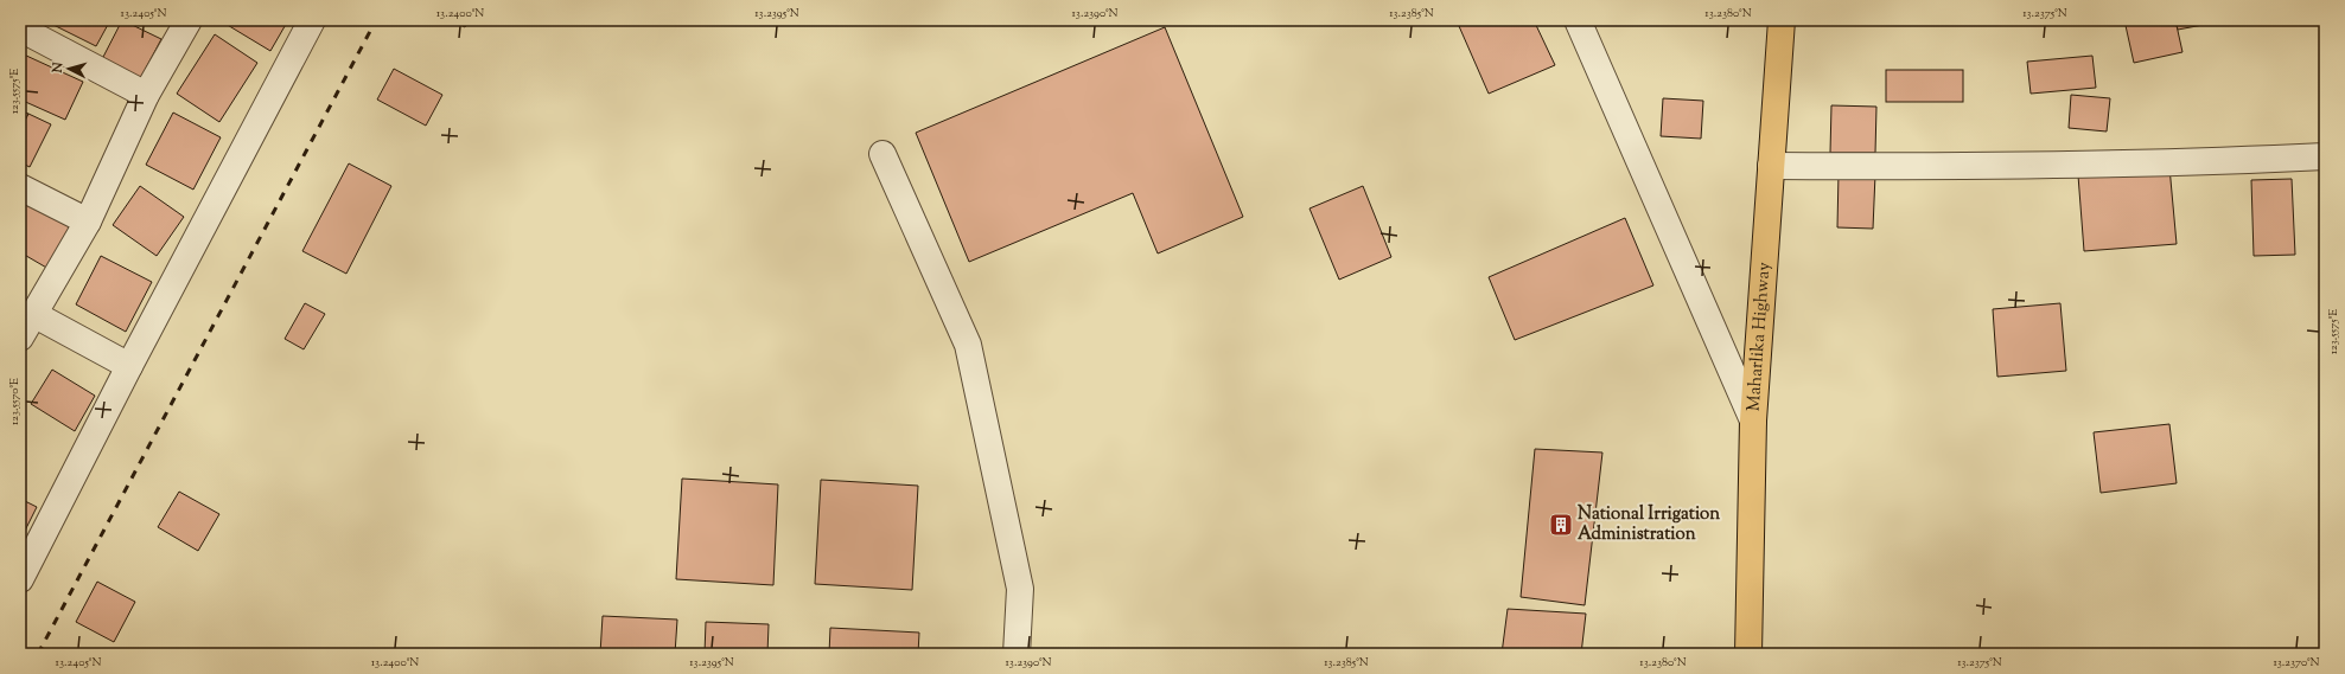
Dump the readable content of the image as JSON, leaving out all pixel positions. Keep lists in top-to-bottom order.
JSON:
{
  "streets": {
    "highway": ["Maharlika Highway"]
  },
  "places": {
    "building": ["National Irrigation Administration"]
  },
  "north": "left",
  "coordinates": [
    "13.2405°N",
    "13.2400°N",
    "13.2395°N",
    "13.2390°N",
    "13.2385°N",
    "13.2380°N",
    "13.2375°N",
    "123.5575°E",
    "123.5570°E",
    "13.2370°N"
  ]
}
